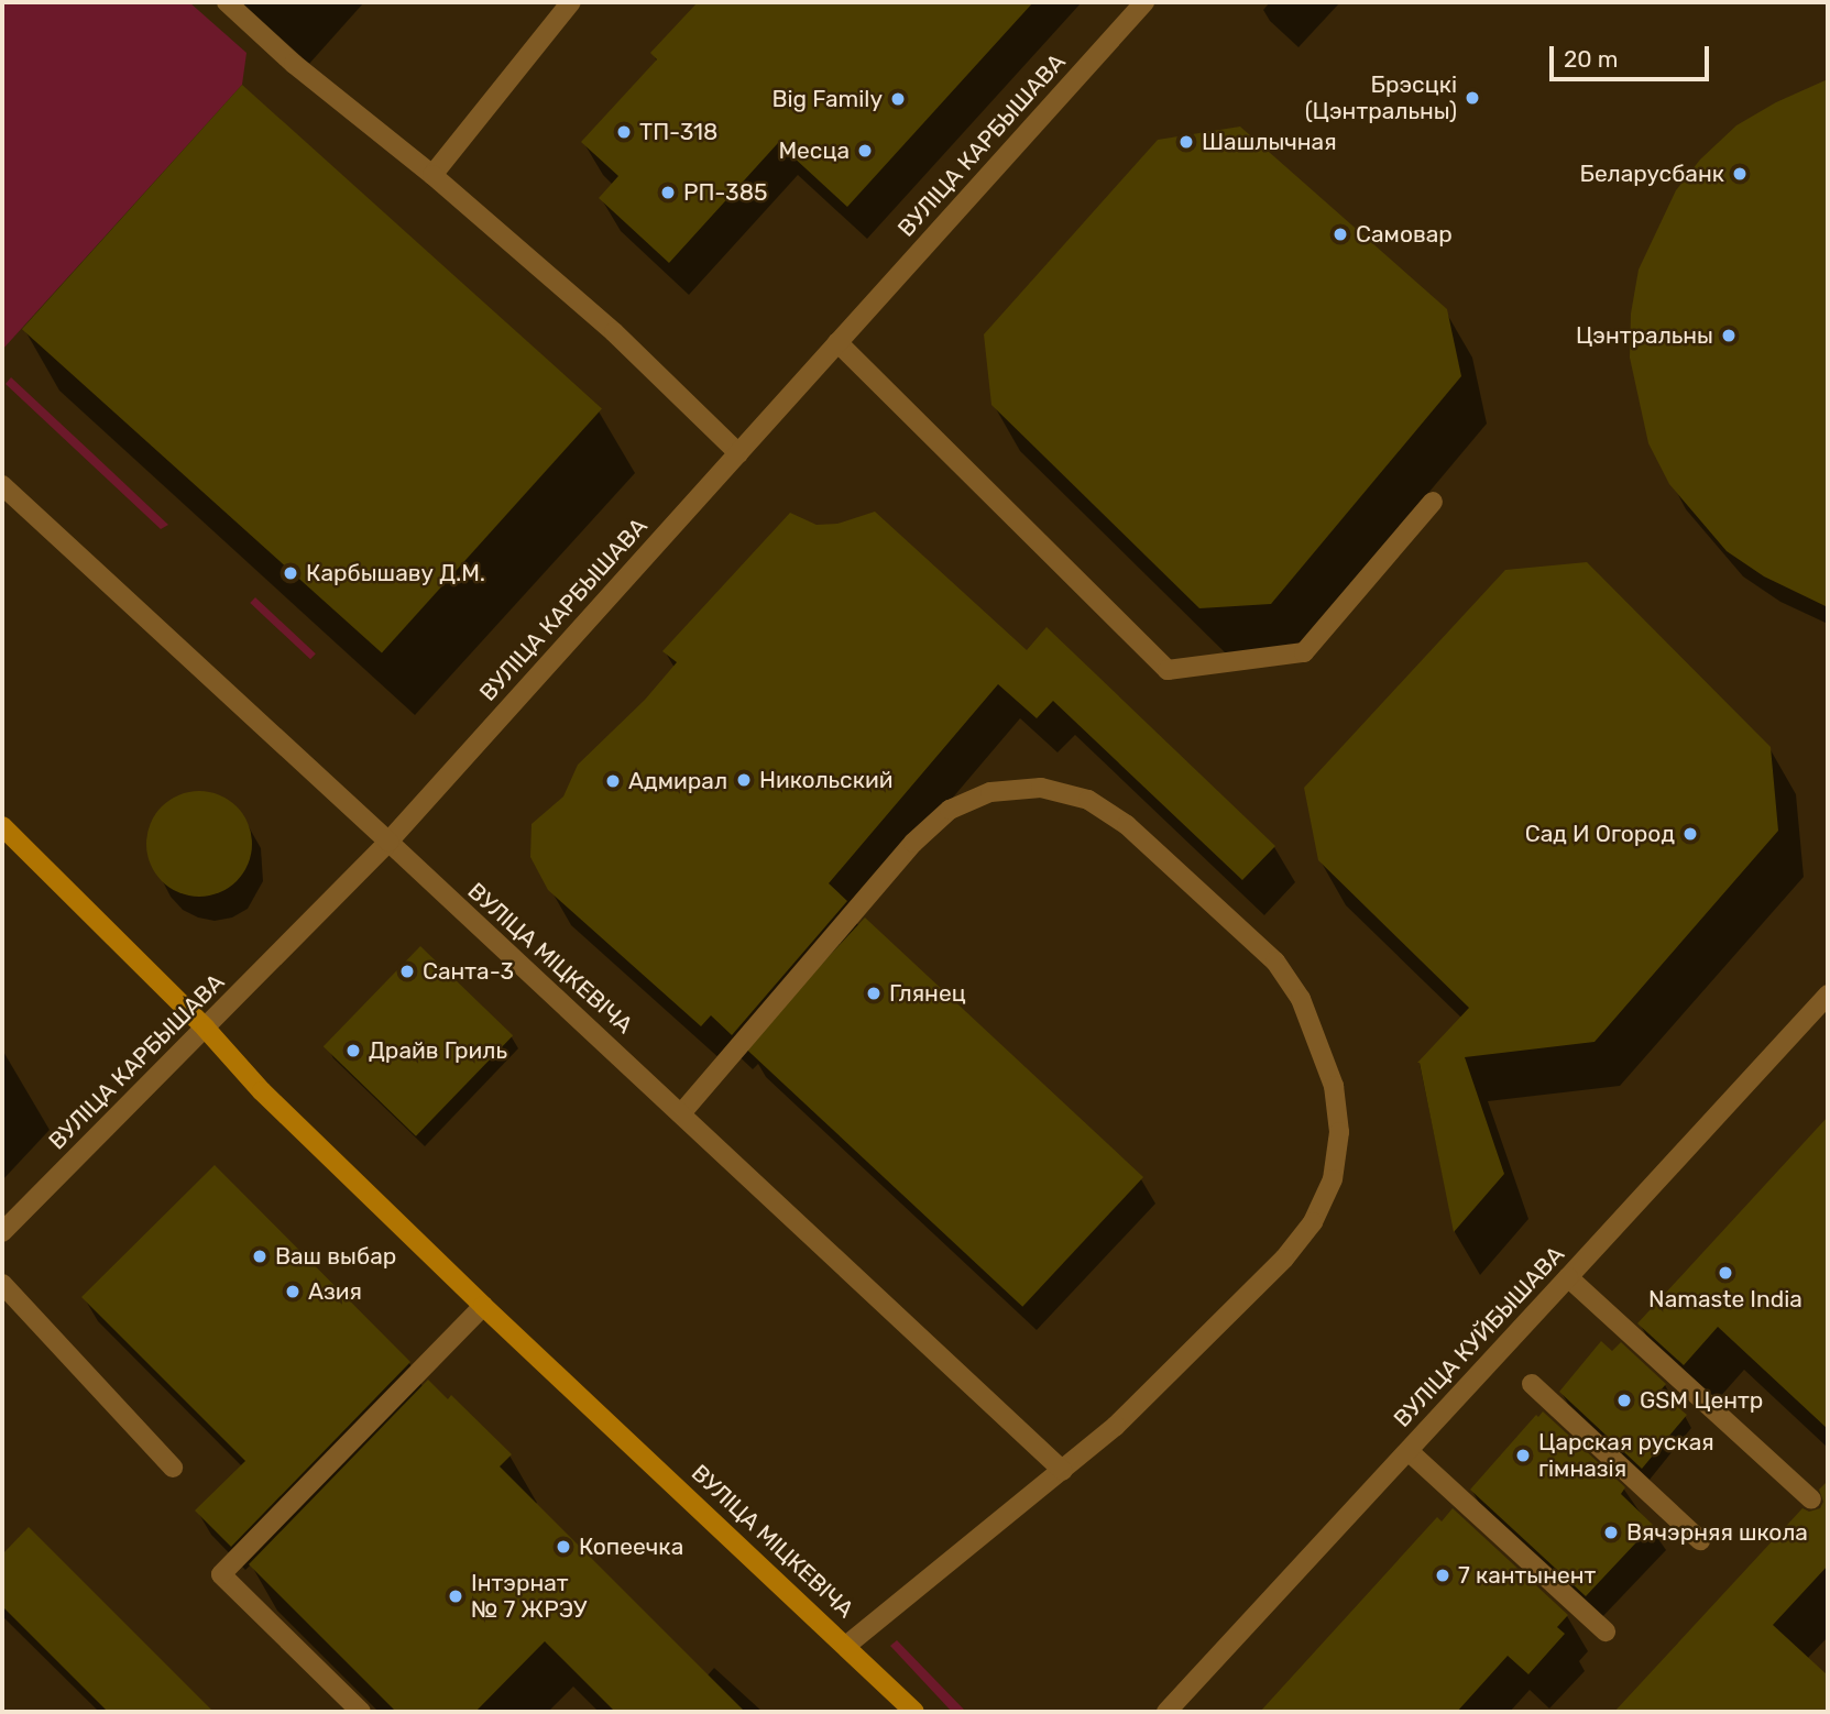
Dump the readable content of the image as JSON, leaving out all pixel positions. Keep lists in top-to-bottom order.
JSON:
{
  "streets": {
    "main road": ["ВУЛІЦА МІЦКЕВІЧА"],
    "street": ["ВУЛІЦА КАРБЫШАВА", "ВУЛІЦА КУЙБЫШАВА"]
  },
  "crossings": [
    ["ВУЛІЦА КАРБЫШАВА", "ВУЛІЦА МІЦКЕВІЧА"]
  ],
  "places": [
    "Брэсцкі (Цэнтральны)",
    "Big Family",
    "ТП-318",
    "Шашлычная",
    "Месца",
    "Беларусбанк",
    "РП-385",
    "Самовар",
    "Цэнтральны",
    "Карбышаву Д.М.",
    "Никольский",
    "Адмирал",
    "Сад И Огород",
    "Санта-3",
    "Глянец",
    "Драйв Гриль",
    "Ваш выбар",
    "Namaste India",
    "Азия",
    "GSM Центр",
    "Царская руская гімназія",
    "Вячэрняя школа",
    "Копеечка",
    "7 кантынент",
    "Інтэрнат № 7 ЖРЭУ"
  ],
  "scale_bar": "20 m"
}
